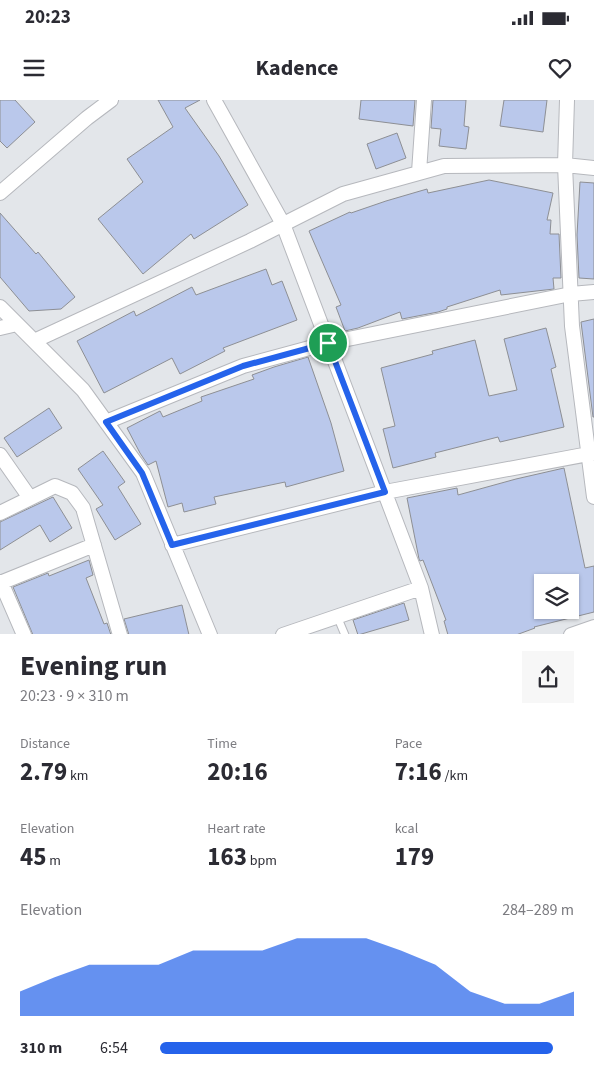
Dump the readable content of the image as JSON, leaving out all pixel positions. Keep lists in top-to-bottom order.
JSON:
{
  "page": {
    "status": "20:23",
    "header": "Kadence",
    "heading": ["Evening run", "20:23 · 9 × 310 m"],
    "stats": [
      ["Distance", "2.79 km"],
      ["Time", "20:16"],
      ["Pace", "7:16 /km"],
      ["Elevation", "45 m"],
      ["Heart rate", "163 bpm"],
      ["kcal", "179"]
    ],
    "chart": ["Elevation", "284–289 m"],
    "list": [
      {
        "name": "310 m",
        "note": "6:54"
      }
    ]
  }
}
